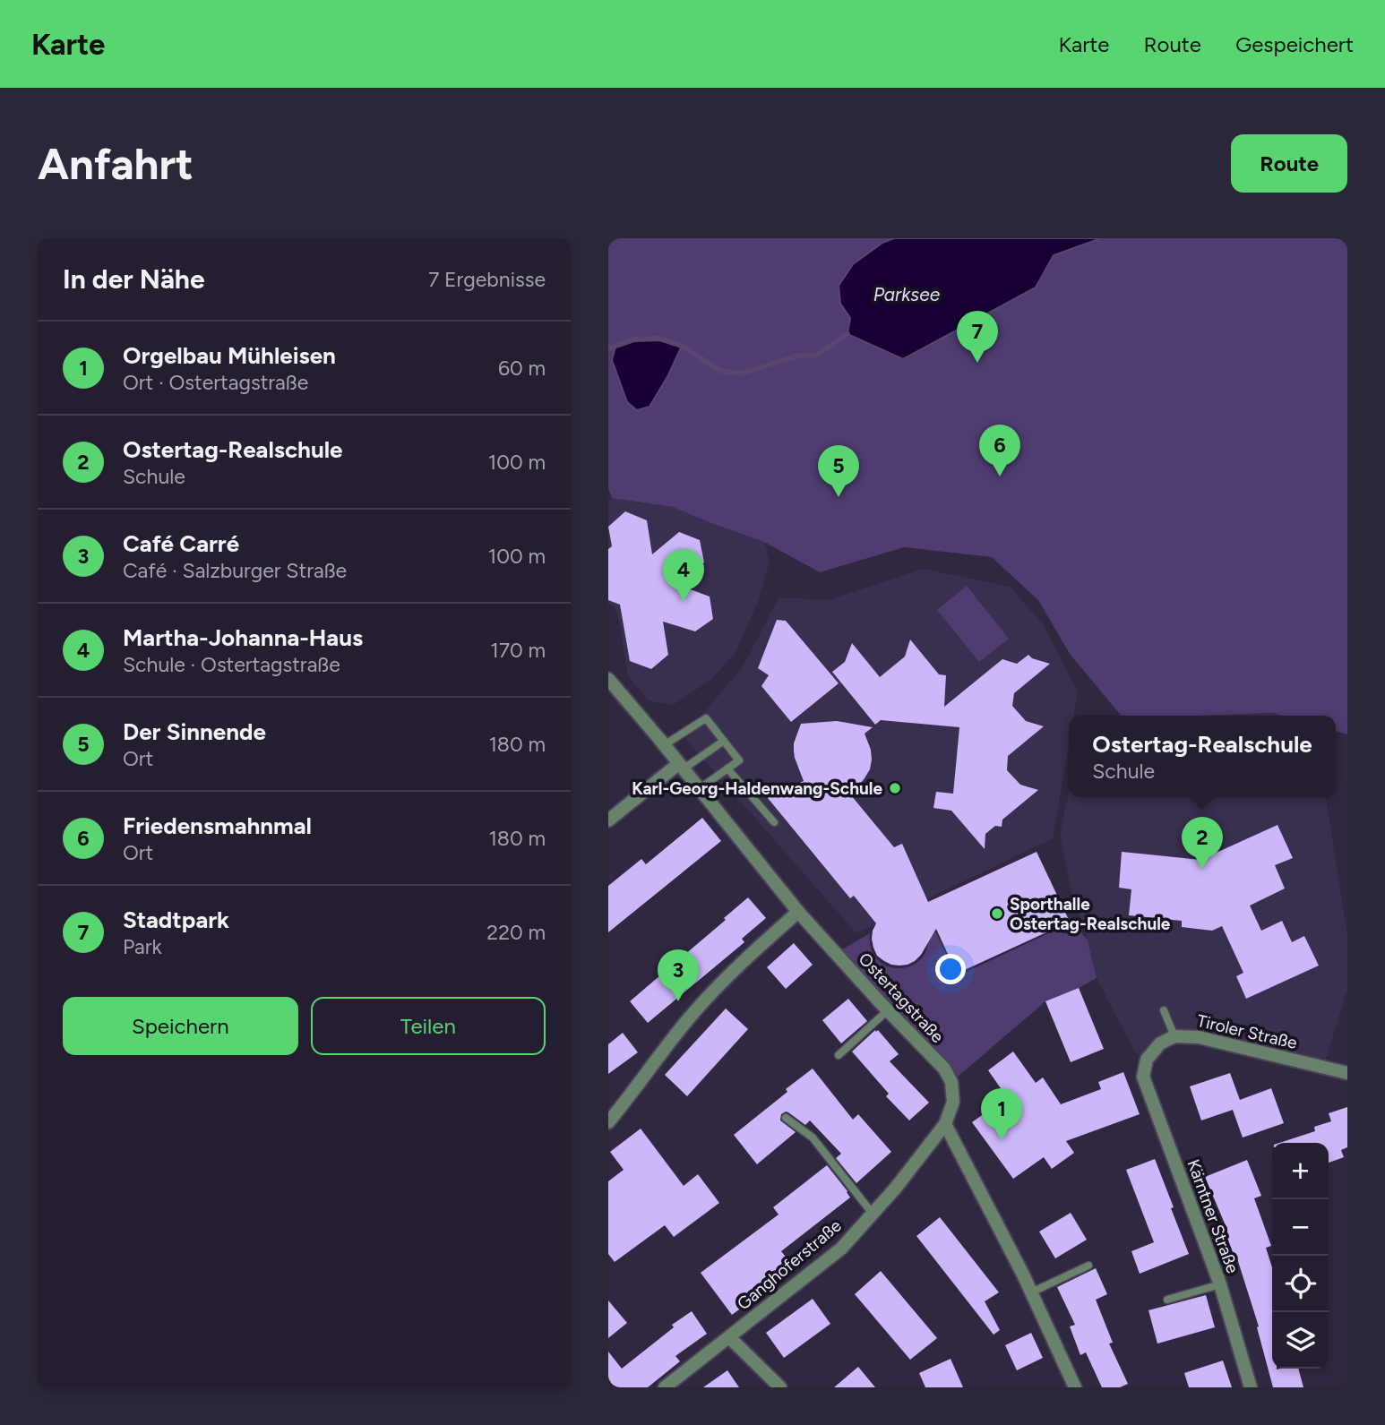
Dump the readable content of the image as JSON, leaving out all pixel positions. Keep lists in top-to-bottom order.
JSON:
{
  "streets": {
    "street": [
      "Ostertagstraße",
      "Tiroler Straße",
      "Kärntner Straße",
      "Ganghoferstraße"
    ]
  },
  "crossings": [
    ["Ostertagstraße", "Ganghoferstraße"],
    ["Tiroler Straße", "Kärntner Straße"]
  ],
  "water": ["Parksee"],
  "places": ["Karl-Georg-Haldenwang-Schule", "Sporthalle Ostertag-Realschule"],
  "page": {
    "header": "Karte",
    "nav": ["Karte", "Route", "Gespeichert"],
    "buttons": [
      "Route",
      ["Speichern", "Teilen"]
    ],
    "title": "Anfahrt",
    "heading": ["In der Nähe", "7 Ergebnisse"],
    "pins": [
      "7",
      "6",
      "5",
      "4",
      "2",
      "3",
      "1"
    ],
    "list": [
      {
        "mark": "1",
        "name": "Orgelbau Mühleisen",
        "note": "Ort · Ostertagstraße",
        "value": "60 m"
      },
      {
        "mark": "2",
        "name": "Ostertag-Realschule",
        "note": "Schule",
        "value": "100 m"
      },
      {
        "mark": "3",
        "name": "Café Carré",
        "note": "Café · Salzburger Straße",
        "value": "100 m"
      },
      {
        "mark": "4",
        "name": "Martha-Johanna-Haus",
        "note": "Schule · Ostertagstraße",
        "value": "170 m"
      },
      {
        "mark": "5",
        "name": "Der Sinnende",
        "note": "Ort",
        "value": "180 m"
      },
      {
        "mark": "6",
        "name": "Friedensmahnmal",
        "note": "Ort",
        "value": "180 m"
      },
      {
        "mark": "7",
        "name": "Stadtpark",
        "note": "Park",
        "value": "220 m"
      }
    ],
    "popup": ["Ostertag-Realschule", "Schule"],
    "map_buttons": ["+", "−"]
  }
}
